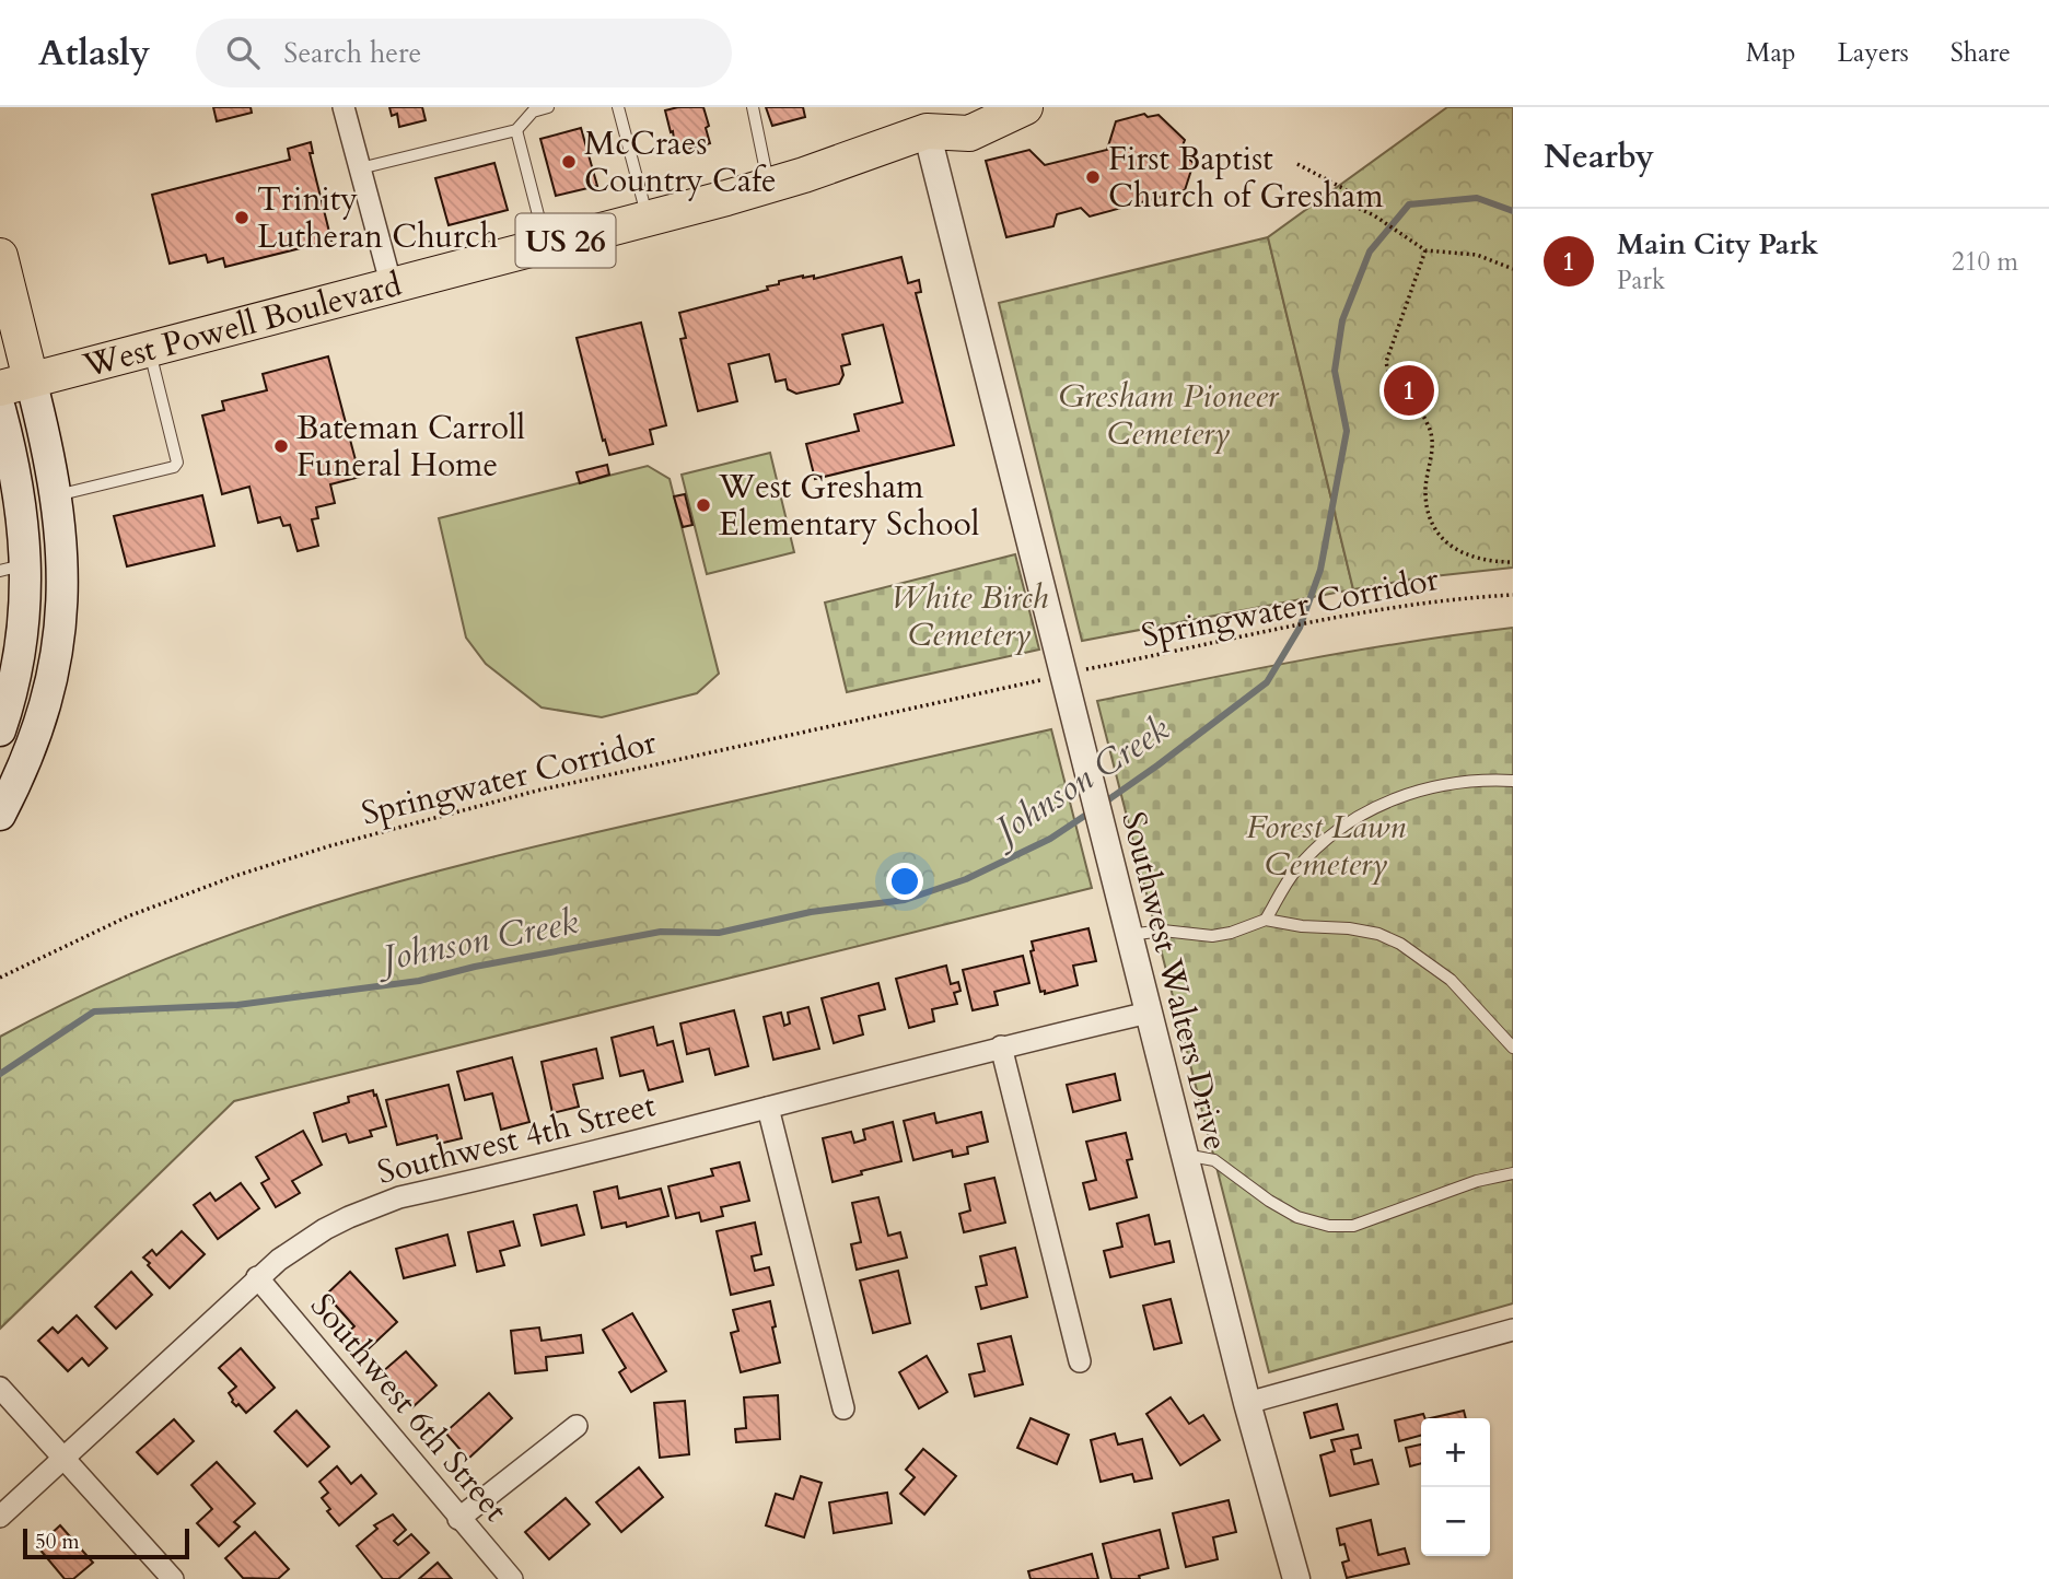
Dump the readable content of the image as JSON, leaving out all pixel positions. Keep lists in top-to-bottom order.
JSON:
{
  "streets": {
    "main road": ["US 26", "West Powell Boulevard"],
    "street": ["Southwest Walters Drive", "Southwest 4th Street", "Southwest 6th Street"],
    "path": ["Springwater Corridor"]
  },
  "crossings": [
    ["West Powell Boulevard", "Southwest Walters Drive"],
    ["Southwest Walters Drive", "Southwest 4th Street"],
    ["Southwest 4th Street", "Southwest 6th Street"]
  ],
  "water": ["Johnson Creek"],
  "parks": ["Gresham Pioneer Cemetery", "White Birch Cemetery", "Forest Lawn Cemetery"],
  "places": [
    "McCraes Country Cafe",
    "First Baptist Church of Gresham",
    "Trinity Lutheran Church",
    "Bateman Carroll Funeral Home",
    "West Gresham Elementary School"
  ],
  "scale_bar": "50 m",
  "page": {
    "header": "Atlasly",
    "search": "Search here",
    "nav": ["Map", "Layers", "Share"],
    "heading": "Nearby",
    "list": [
      {
        "mark": "1",
        "name": "Main City Park",
        "note": "Park",
        "value": "210 m"
      }
    ],
    "pins": "1",
    "map_buttons": ["+", "−"],
    "scale": "50 m"
  }
}
